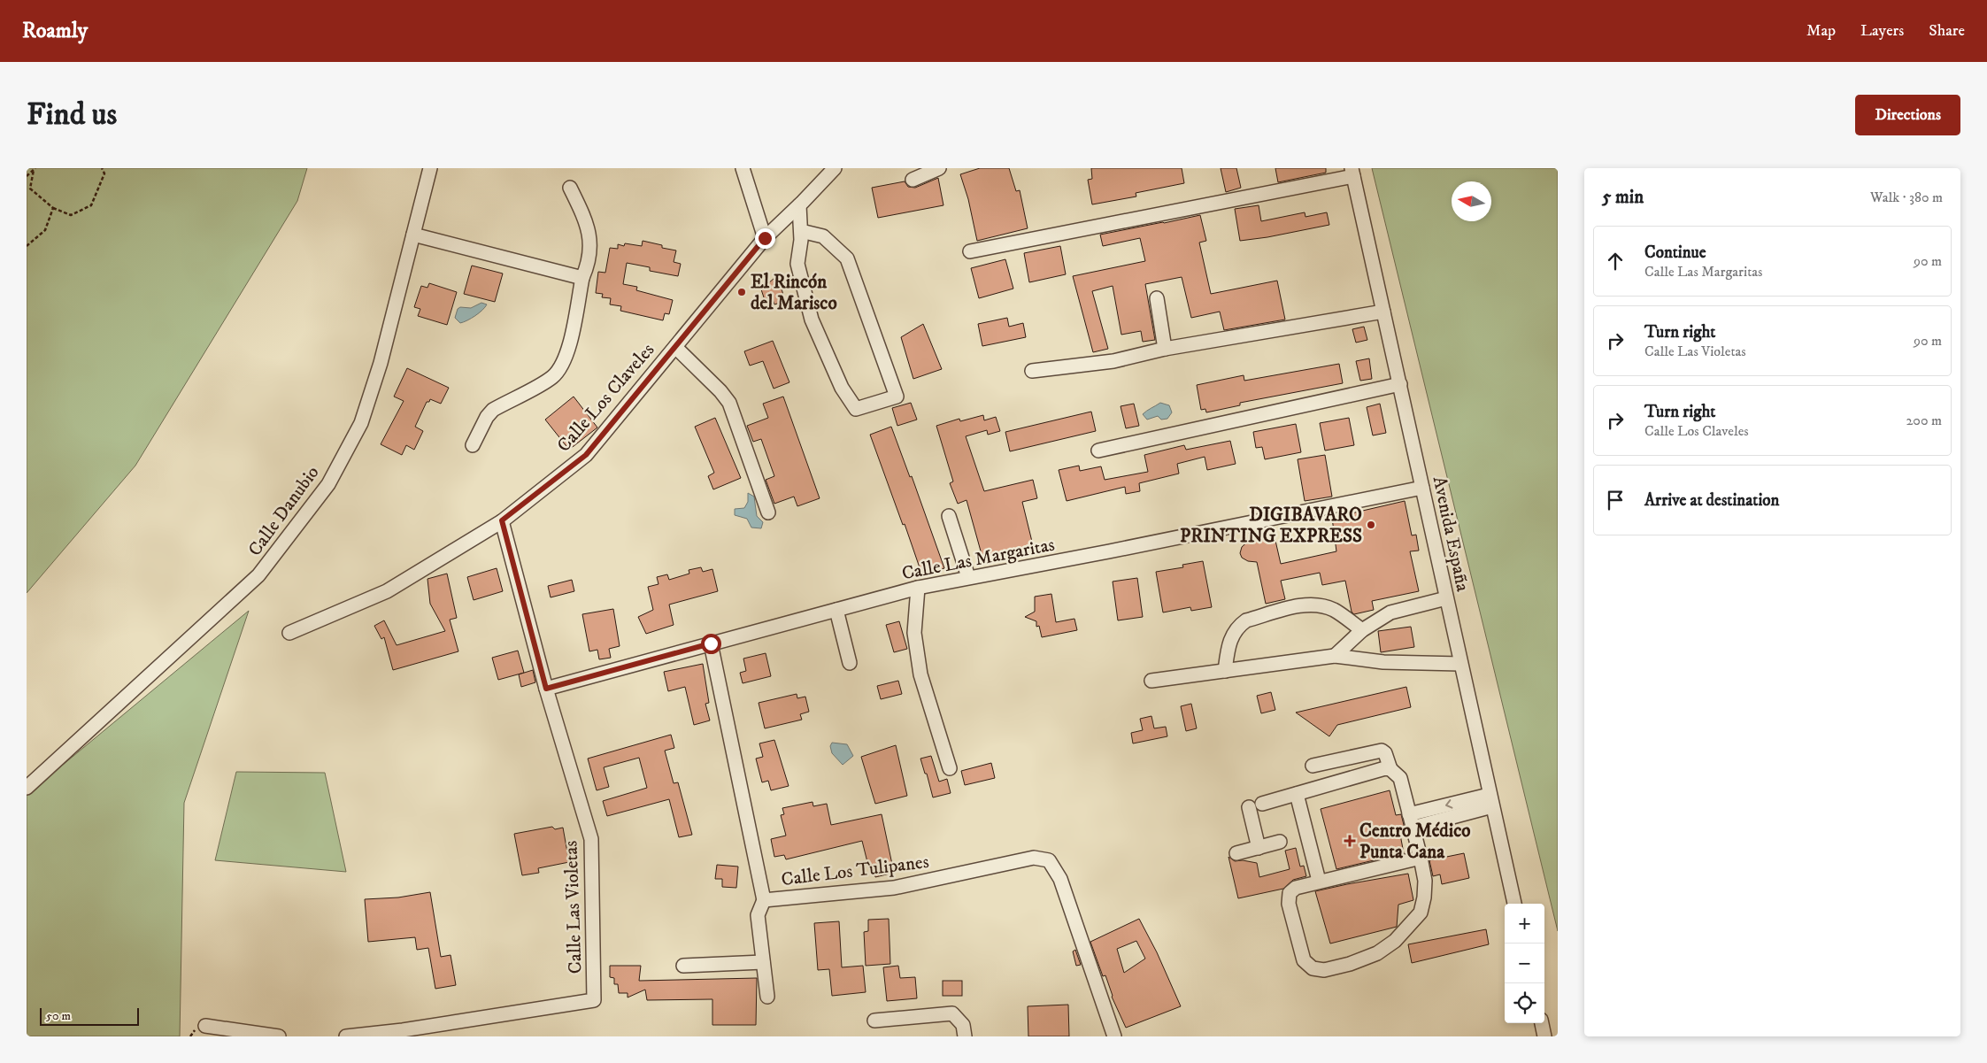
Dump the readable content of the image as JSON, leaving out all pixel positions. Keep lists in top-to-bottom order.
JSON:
{
  "streets": {
    "street": [
      "Calle Los Claveles",
      "Calle Danubio",
      "Avenida España",
      "Calle Las Margaritas",
      "Calle Los Tulipanes",
      "Calle Las Violetas"
    ]
  },
  "crossings": [
    ["Calle Los Claveles", "Calle Las Violetas"],
    ["Avenida España", "Calle Las Margaritas"],
    ["Calle Las Margaritas", "Calle Los Tulipanes"],
    ["Calle Las Margaritas", "Calle Las Violetas"]
  ],
  "places": {
    "other": ["El Rincón del Marisco", "DIGIBAVARO PRINTING EXPRESS"],
    "health": ["Centro Médico Punta Cana"]
  },
  "scale_bar": "50 m",
  "north": "left",
  "page": {
    "header": "Roamly",
    "nav": ["Map", "Layers", "Share"],
    "buttons": "Directions",
    "title": "Find us",
    "heading": ["5 min", "Walk · 380 m"],
    "list": [
      ["Continue", "Calle Las Margaritas", "90 m"],
      ["Turn right", "Calle Las Violetas", "90 m"],
      ["Turn right", "Calle Los Claveles", "200 m"],
      "Arrive at destination"
    ],
    "map_buttons": ["+", "−"],
    "scale": "50 m"
  }
}
